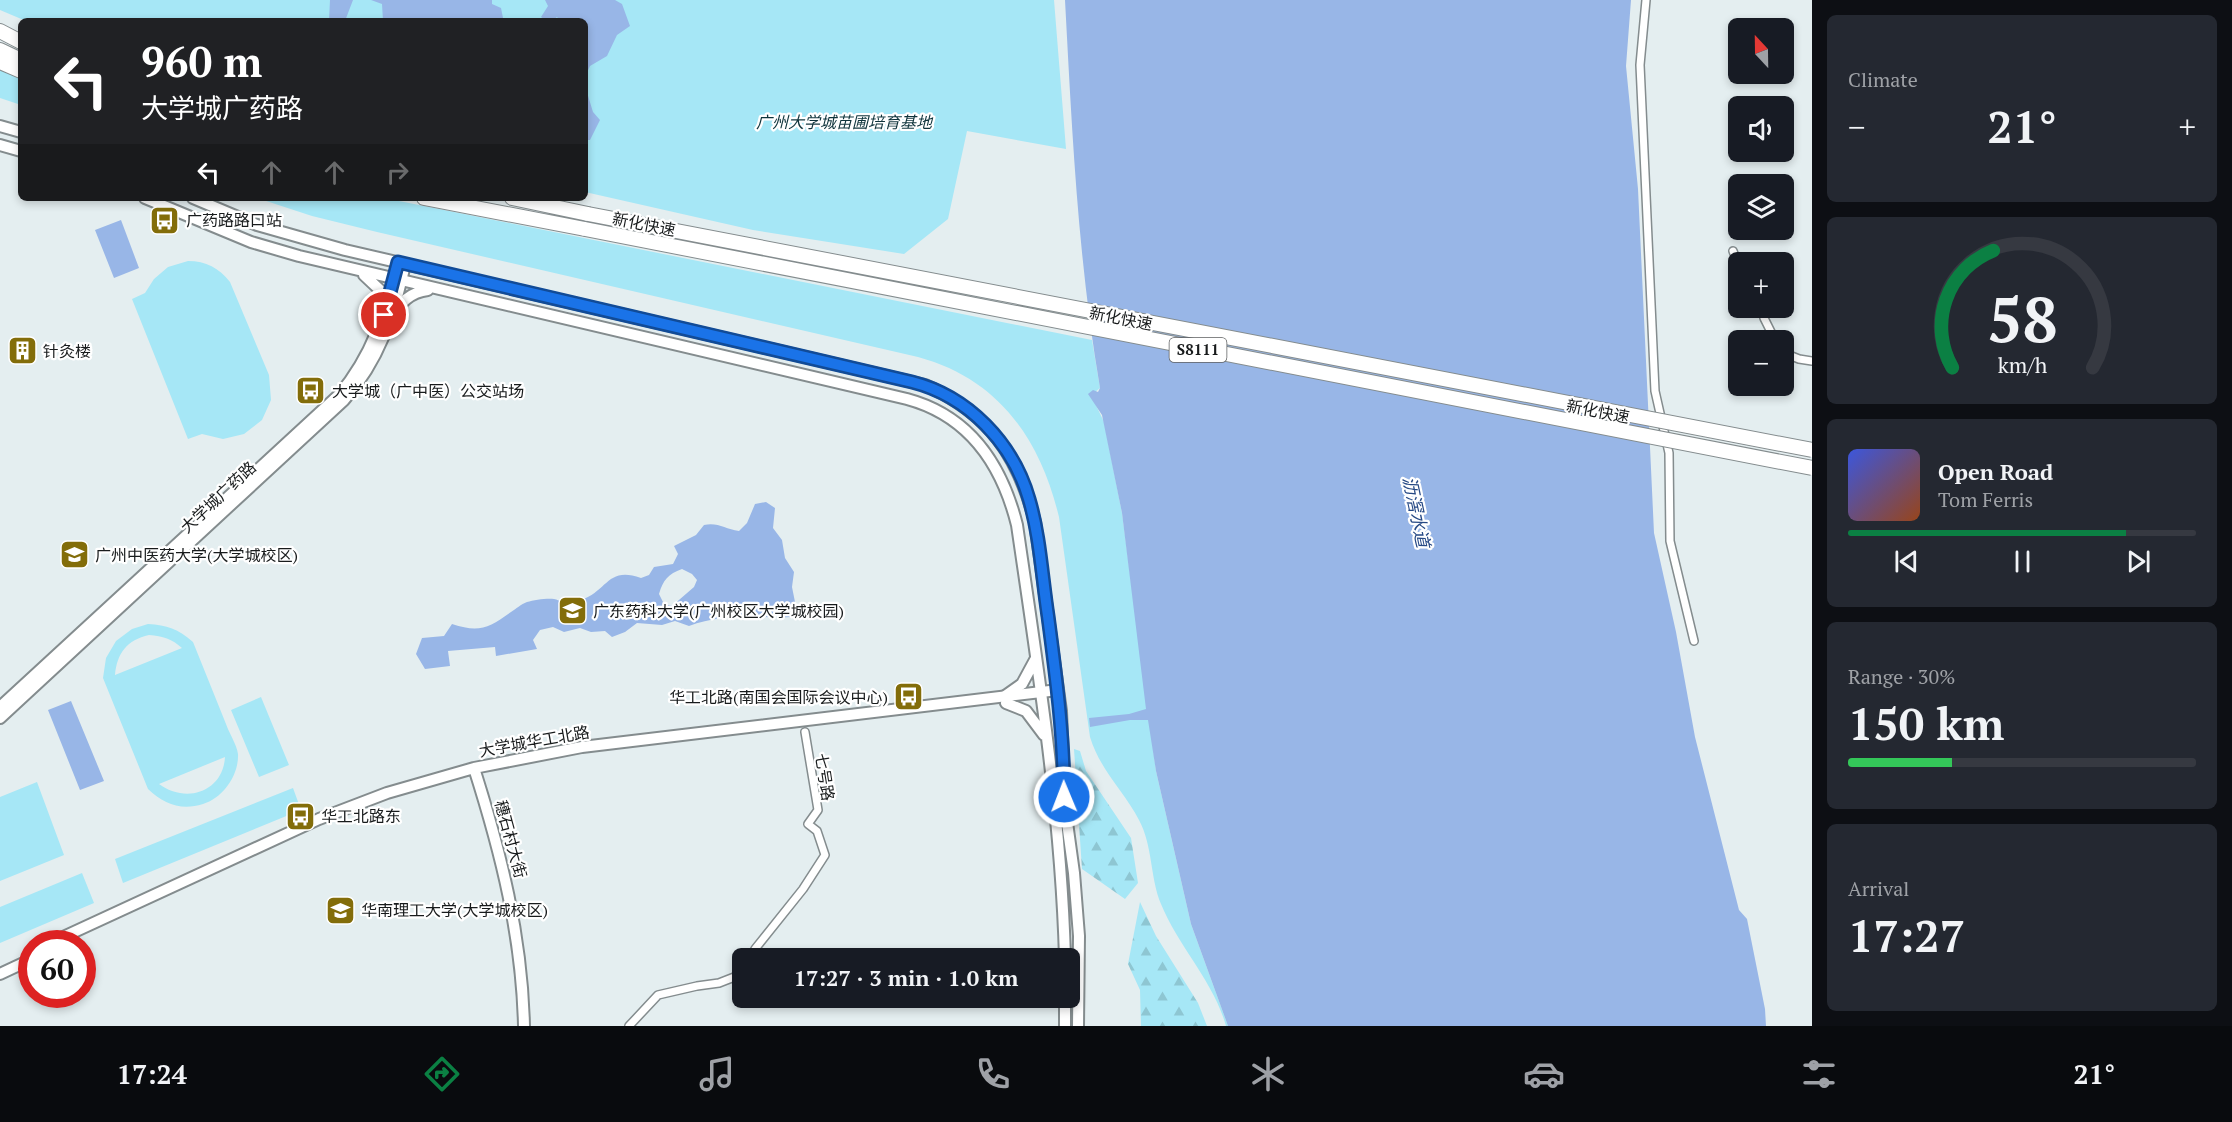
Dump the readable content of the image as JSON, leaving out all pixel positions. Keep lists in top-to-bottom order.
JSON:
{
  "streets": {
    "highway": ["新化快速", "S8111"],
    "main road": ["大学城广药路", "大学城华工北路", "穗石村大街"],
    "street": ["七号路"]
  },
  "crossings": [
    ["大学城华工北路", "穗石村大街"]
  ],
  "water": ["沥滘水道"],
  "parks": ["广州大学城苗圃培育基地"],
  "places": {
    "bus stop": [
      "广药路路口站",
      "大学城（广中医）公交站场",
      "华工北路(南国会国际会议中心)",
      "华工北路东"
    ],
    "building": ["针灸楼"],
    "school or university": ["广州中医药大学(大学城校区)", "广东药科大学(广州校区大学城校园)", "华南理工大学(大学城校区)"]
  },
  "north": "top",
  "page": {
    "tile": [
      "Climate",
      ["Range · 30%", "150 km"],
      ["Arrival", "17:27"]
    ],
    "map_buttons": ["+", "−"],
    "turn": ["960 m", "大学城广药路"],
    "heat": ["−", "21°", "+"],
    "song": ["Open Road", "Tom Ferris"],
    "limit": "60",
    "trip": "17:27 · 3 min · 1.0 km",
    "tabs": ["17:24", "21°"],
    "gauge": ["58", "km/h"]
  }
}
